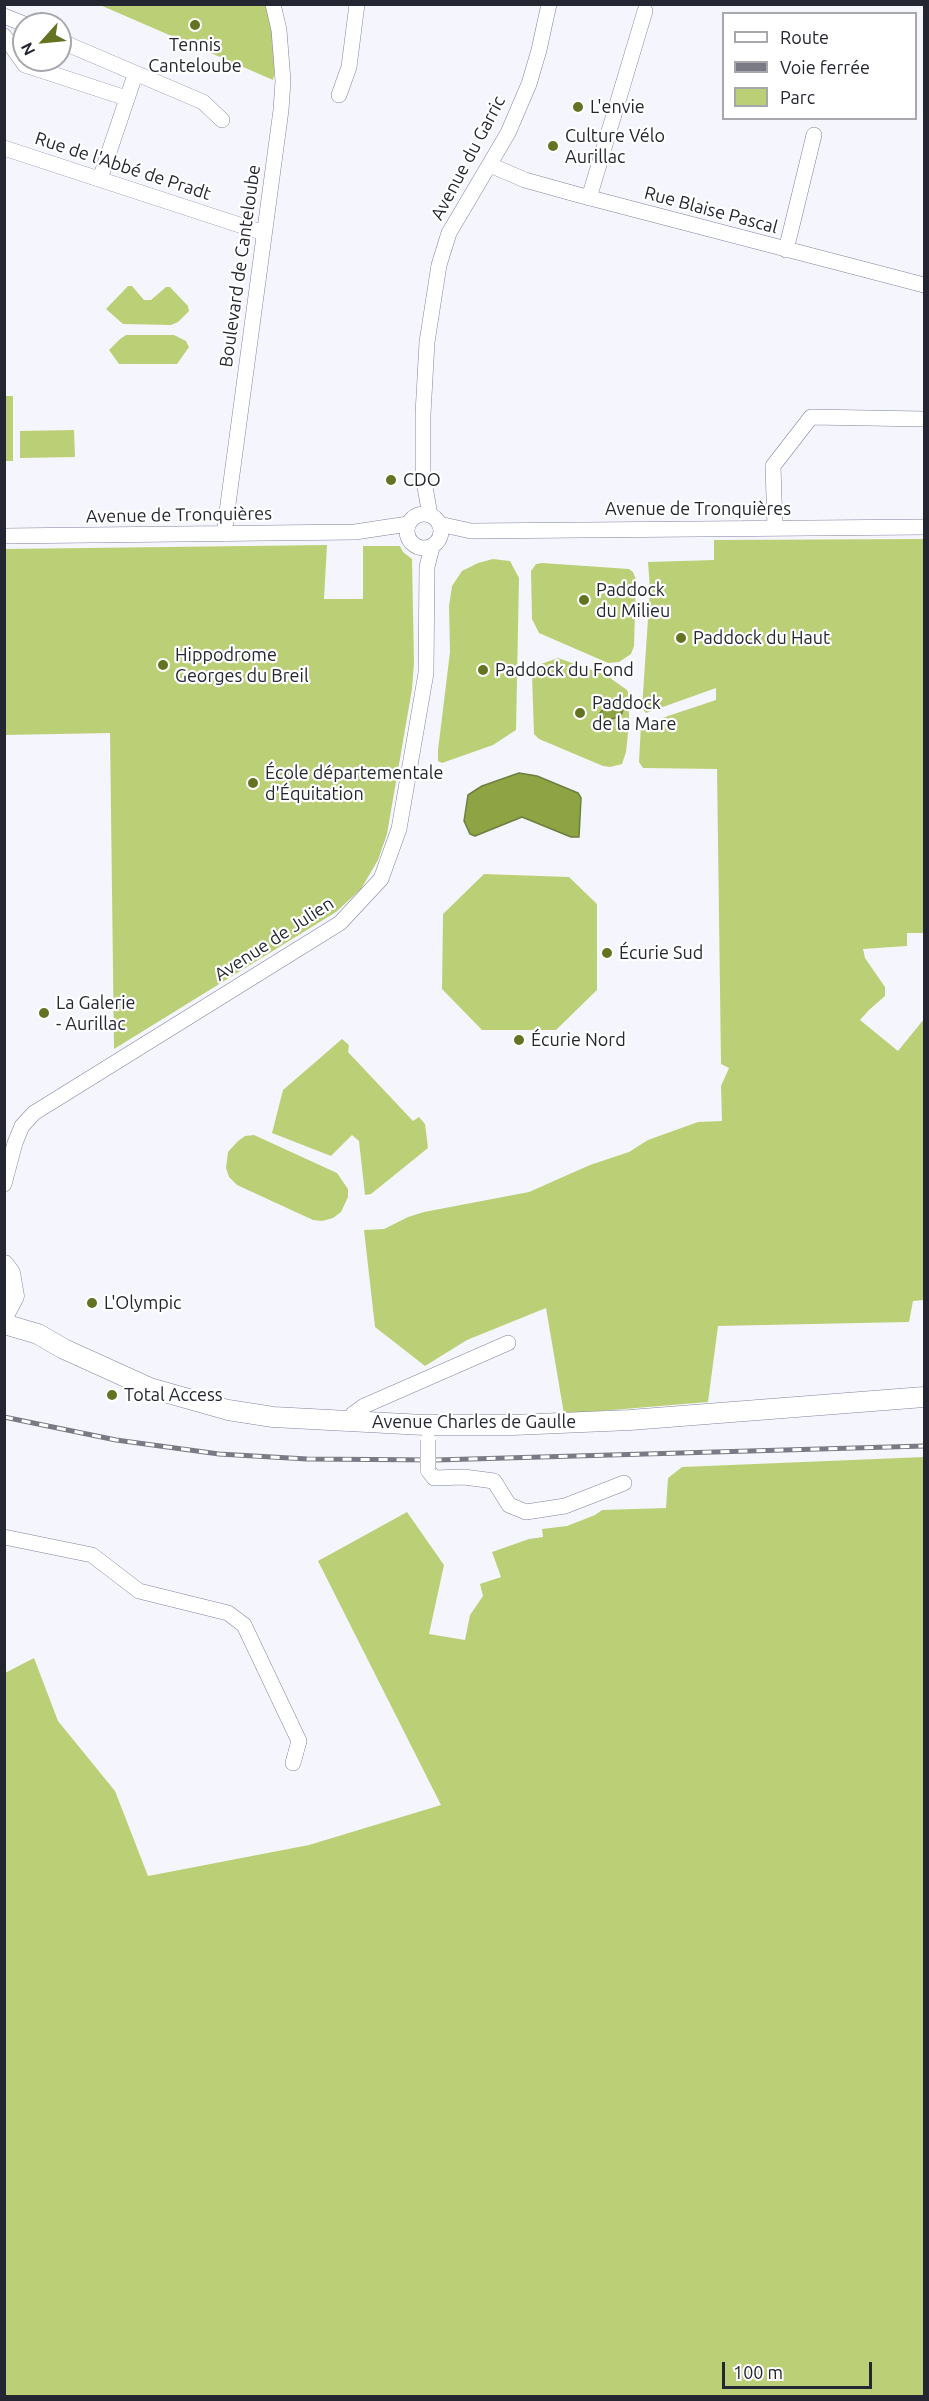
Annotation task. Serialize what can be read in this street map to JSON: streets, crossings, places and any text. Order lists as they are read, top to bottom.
{
  "streets": {
    "main road": ["Avenue Charles de Gaulle"],
    "street": [
      "Avenue du Garric",
      "Rue de l'Abbé de Pradt",
      "Rue Blaise Pascal",
      "Boulevard de Canteloube",
      "Avenue de Tronquières",
      "Avenue de Julien"
    ]
  },
  "crossings": [
    ["Avenue du Garric", "Rue Blaise Pascal"],
    ["Avenue du Garric", "Avenue de Tronquières"],
    ["Avenue du Garric", "Avenue de Julien"],
    ["Rue de l'Abbé de Pradt", "Boulevard de Canteloube"],
    ["Boulevard de Canteloube", "Avenue de Tronquières"],
    ["Avenue de Tronquières", "Avenue de Julien"]
  ],
  "places": [
    "Tennis Canteloube",
    "L'envie",
    "Culture Vélo Aurillac",
    "CDO",
    "Paddock du Milieu",
    "Paddock du Haut",
    "Hippodrome Georges du Breil",
    "Paddock du Fond",
    "Paddock de la Mare",
    "École départementale d'Équitation",
    "Écurie Sud",
    "La Galerie - Aurillac",
    "Écurie Nord",
    "L'Olympic",
    "Total Access"
  ],
  "legend": ["Route", "Voie ferrée", "Parc"],
  "scale_bar": "100 m",
  "north": "bottom left"
}
